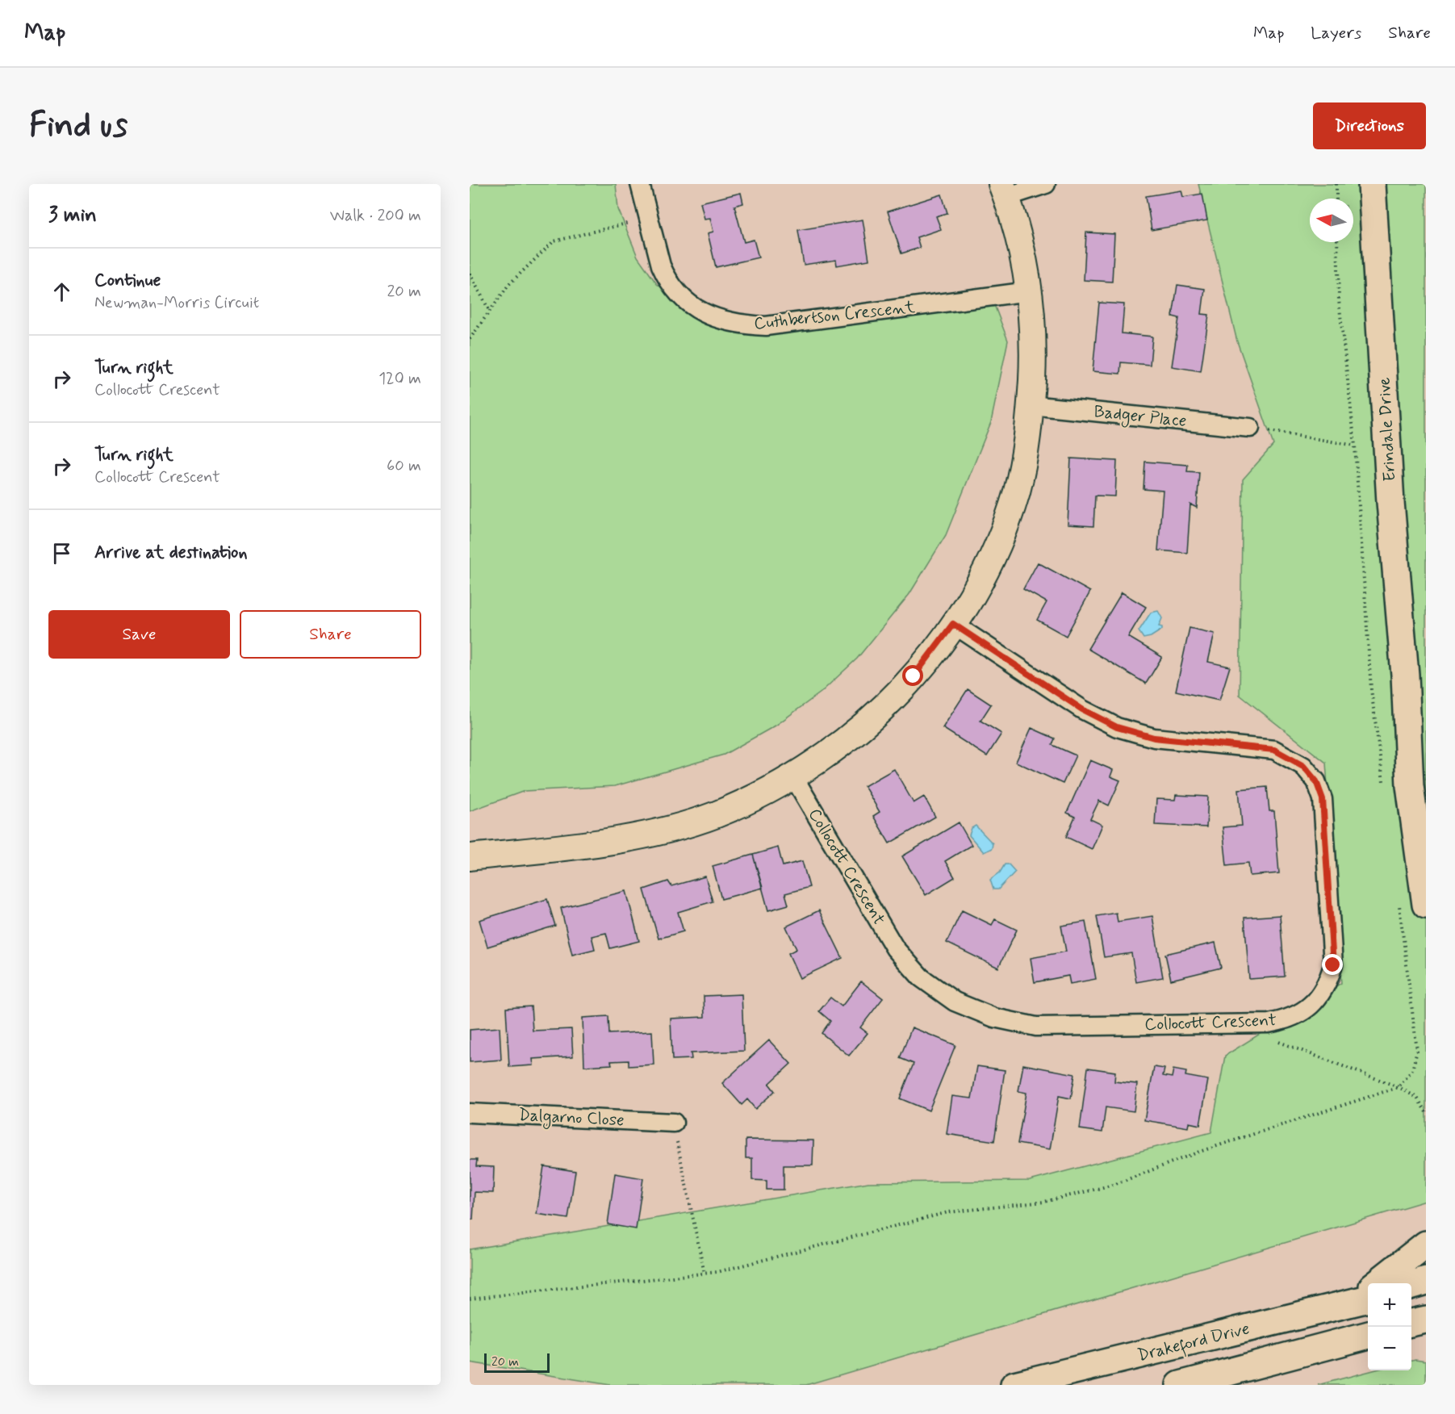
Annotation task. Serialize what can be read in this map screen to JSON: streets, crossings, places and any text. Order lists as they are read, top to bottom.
{
  "streets": {
    "main road": ["Erindale Drive", "Drakeford Drive"],
    "street": [
      "Cuthbertson Crescent",
      "Badger Place",
      "Collocott Crescent",
      "Dalgarno Close"
    ]
  },
  "scale_bar": "20 m",
  "north": "left",
  "page": {
    "header": "Map",
    "nav": ["Map", "Layers", "Share"],
    "buttons": [
      "Directions",
      ["Save", "Share"]
    ],
    "title": "Find us",
    "heading": ["3 min", "Walk · 200 m"],
    "list": [
      ["Continue", "Newman-Morris Circuit", "20 m"],
      ["Turn right", "Collocott Crescent", "120 m"],
      ["Turn right", "Collocott Crescent", "60 m"],
      "Arrive at destination"
    ],
    "map_buttons": ["+", "−"],
    "scale": "20 m"
  }
}
